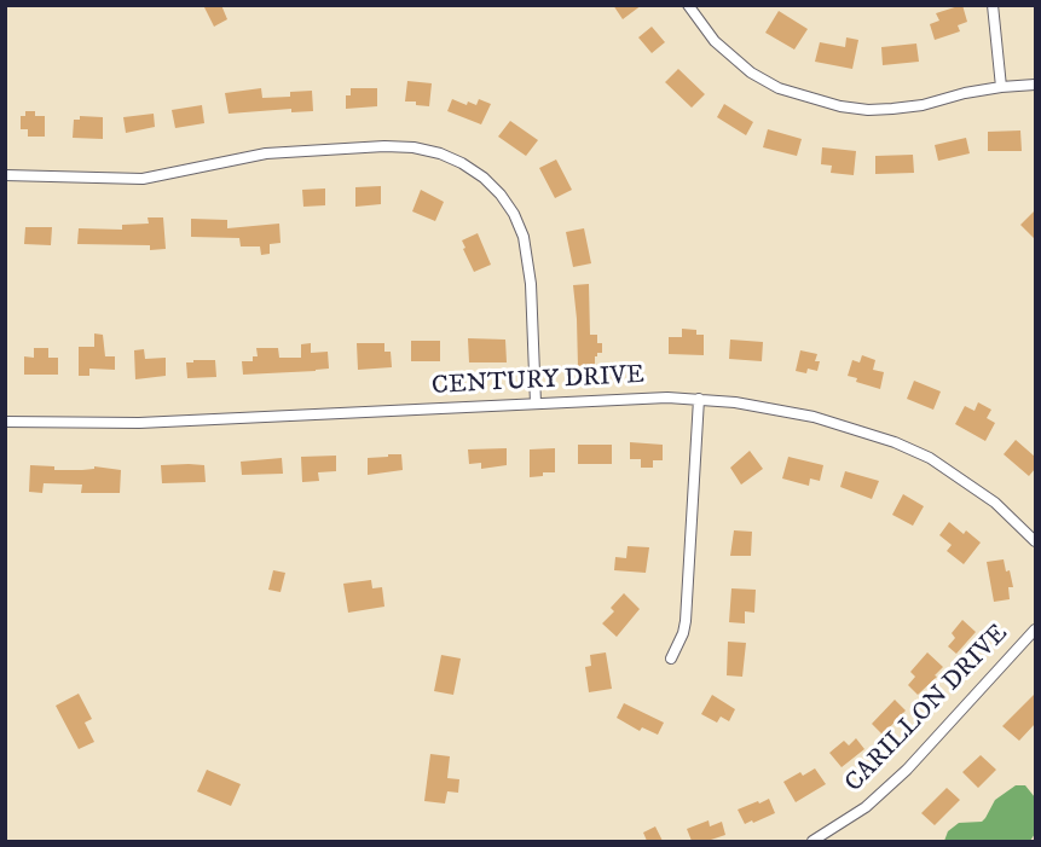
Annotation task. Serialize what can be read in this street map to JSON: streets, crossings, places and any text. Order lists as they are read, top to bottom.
{
  "streets": {
    "street": ["CENTURY DRIVE", "CARILLON DRIVE"]
  }
}
